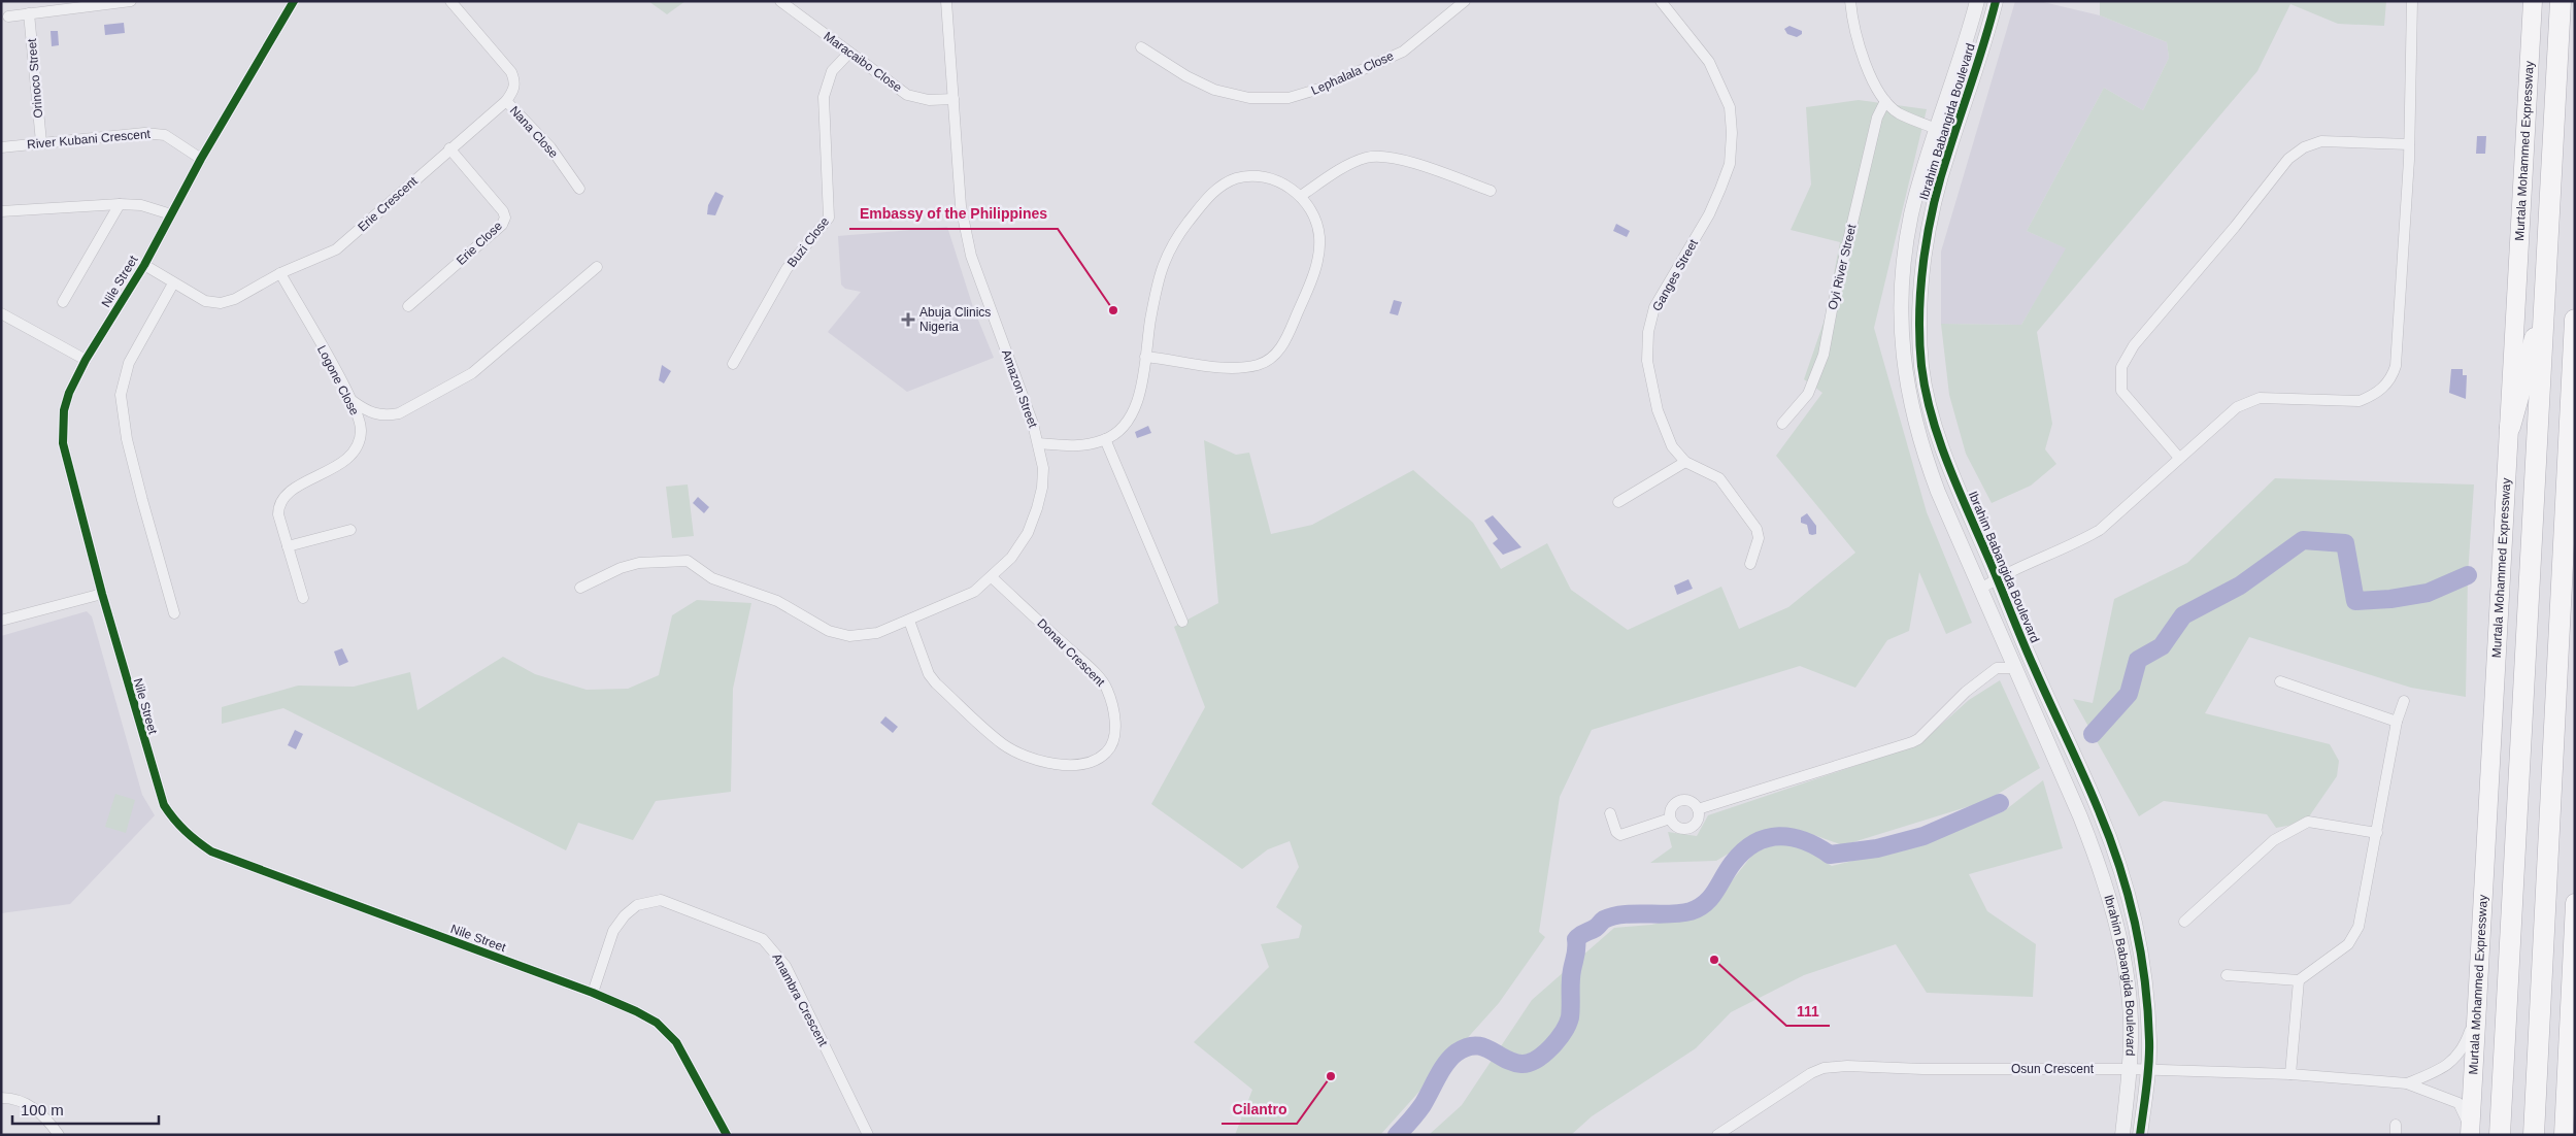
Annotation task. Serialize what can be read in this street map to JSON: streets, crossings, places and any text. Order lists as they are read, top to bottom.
{
  "streets": {
    "highway": ["Murtala Mohammed Expressway"],
    "street": [
      "Maracaibo Close",
      "Lephalala Close",
      "Orinoco Street",
      "Ibrahim Babangida Boulevard",
      "Nana Close",
      "River Kubani Crescent",
      "Erie Crescent",
      "Buzi Close",
      "Erie Close",
      "Oyi River Street",
      "Ganges Street",
      "Nile Street",
      "Logone Close",
      "Amazon Street",
      "Donau Crescent",
      "Anambra Crescent",
      "Osun Crescent"
    ]
  },
  "crossings": [
    ["Maracaibo Close", "Buzi Close"],
    ["Maracaibo Close", "Amazon Street"],
    ["Orinoco Street", "River Kubani Crescent"],
    ["Ibrahim Babangida Boulevard", "Osun Crescent"],
    ["Nana Close", "Erie Crescent"],
    ["River Kubani Crescent", "Nile Street"],
    ["Erie Crescent", "Erie Close"],
    ["Erie Crescent", "Nile Street"],
    ["Erie Crescent", "Logone Close"],
    ["Nile Street", "Anambra Crescent"],
    ["Amazon Street", "Donau Crescent"]
  ],
  "places": {
    "other": ["Embassy of the Philippines", "111", "Cilantro"],
    "health": ["Abuja Clinics Nigeria"]
  },
  "scale_bar": "100 m"
}
